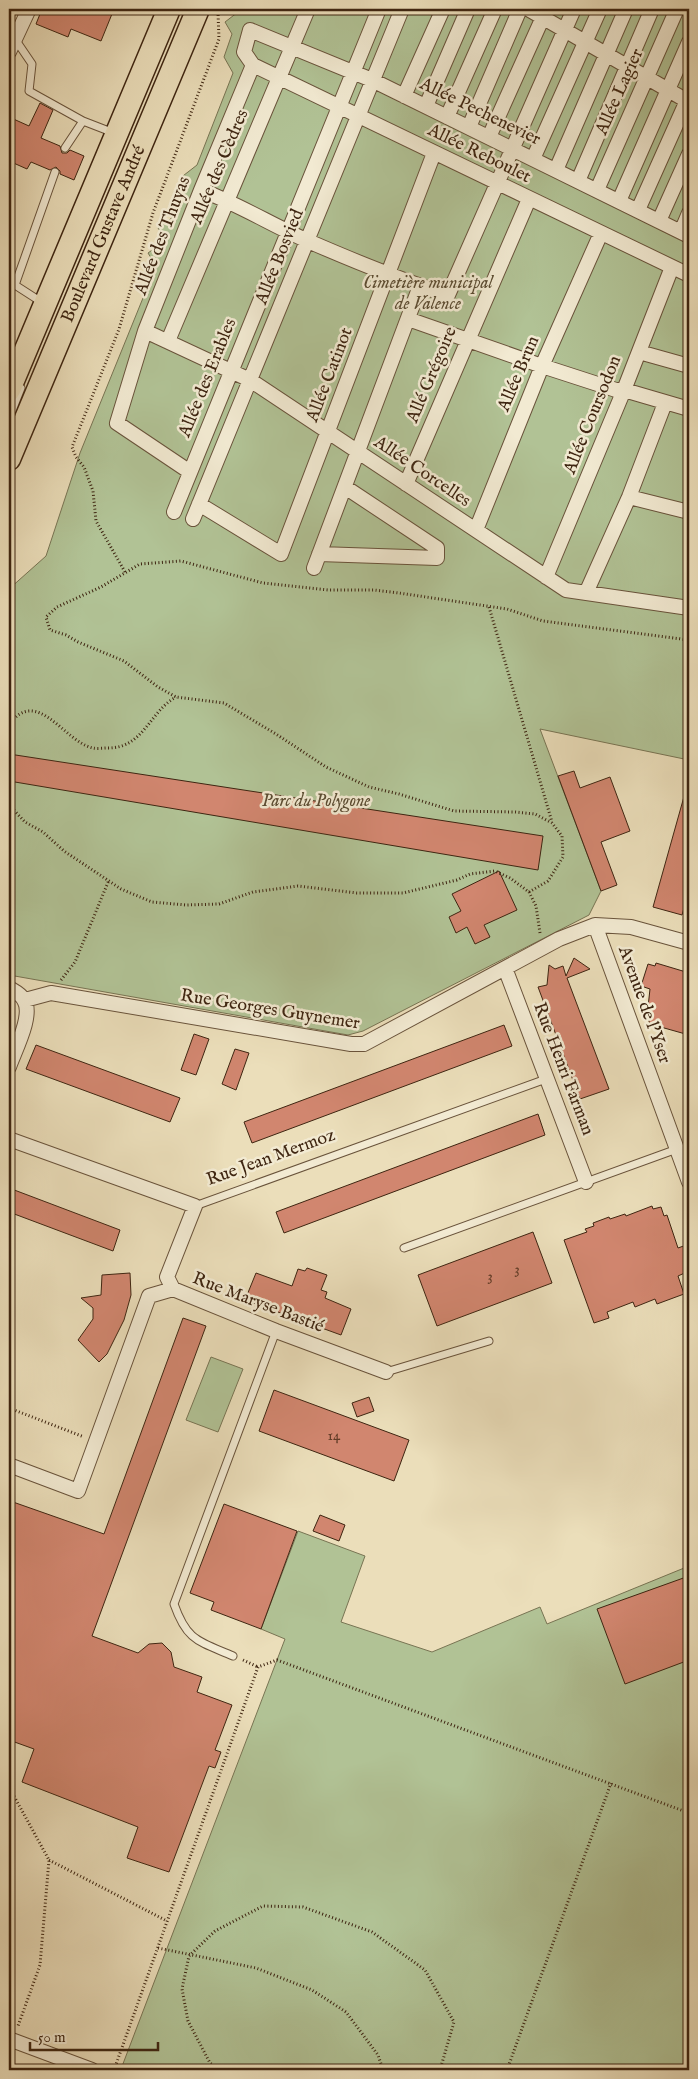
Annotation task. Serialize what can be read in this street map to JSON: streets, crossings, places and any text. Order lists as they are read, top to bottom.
{
  "streets": {
    "main road": ["Boulevard Gustave André"],
    "street": [
      "Allée Lagier",
      "Allée Pechenevier",
      "Allée Reboulet",
      "Allée des Cèdres",
      "Allée des Thuyas",
      "Allée Bosvied",
      "Allée Brun",
      "Allée Catinot",
      "Allé Grégoire",
      "Allée des Erables",
      "Allée Coursodon",
      "Allée Corcelles",
      "Avenue de l'Yser",
      "Rue Georges Guynemer",
      "Rue Henri Farman",
      "Rue Jean Mermoz",
      "Rue Maryse Bastié"
    ]
  },
  "crossings": [
    ["Allée Lagier", "Allée Pechenevier"],
    ["Allée Pechenevier", "Allée Reboulet"],
    ["Allée Pechenevier", "Allée des Cèdres"],
    ["Allée Pechenevier", "Allée des Thuyas"],
    ["Allée Pechenevier", "Allée Bosvied"],
    ["Allée Pechenevier", "Allée des Erables"],
    ["Allée Reboulet", "Allée des Cèdres"],
    ["Allée Reboulet", "Allée des Thuyas"],
    ["Allée Reboulet", "Allée Bosvied"],
    ["Allée Reboulet", "Allée Brun"],
    ["Allée Reboulet", "Allée Catinot"],
    ["Allée Reboulet", "Allé Grégoire"],
    ["Allée Reboulet", "Allée des Erables"],
    ["Allée Reboulet", "Allée Coursodon"],
    ["Allée des Cèdres", "Allée Corcelles"],
    ["Allée des Thuyas", "Allée des Erables"],
    ["Allée des Thuyas", "Allée Corcelles"],
    ["Allée Bosvied", "Allée Catinot"],
    ["Allée Bosvied", "Allée Corcelles"],
    ["Allée Brun", "Allée Corcelles"],
    ["Allée Catinot", "Allée Corcelles"],
    ["Allé Grégoire", "Allée Corcelles"],
    ["Allée des Erables", "Allée Corcelles"],
    ["Allée Coursodon", "Allée Corcelles"],
    ["Avenue de l'Yser", "Rue Georges Guynemer"],
    ["Rue Georges Guynemer", "Rue Henri Farman"],
    ["Rue Henri Farman", "Rue Jean Mermoz"],
    ["Rue Jean Mermoz", "Rue Maryse Bastié"]
  ],
  "parks": ["Cimetière municipal de Valence", "Parc du Polygone"],
  "house_numbers": ["3", "3", "14"],
  "scale_bar": "50 m"
}
